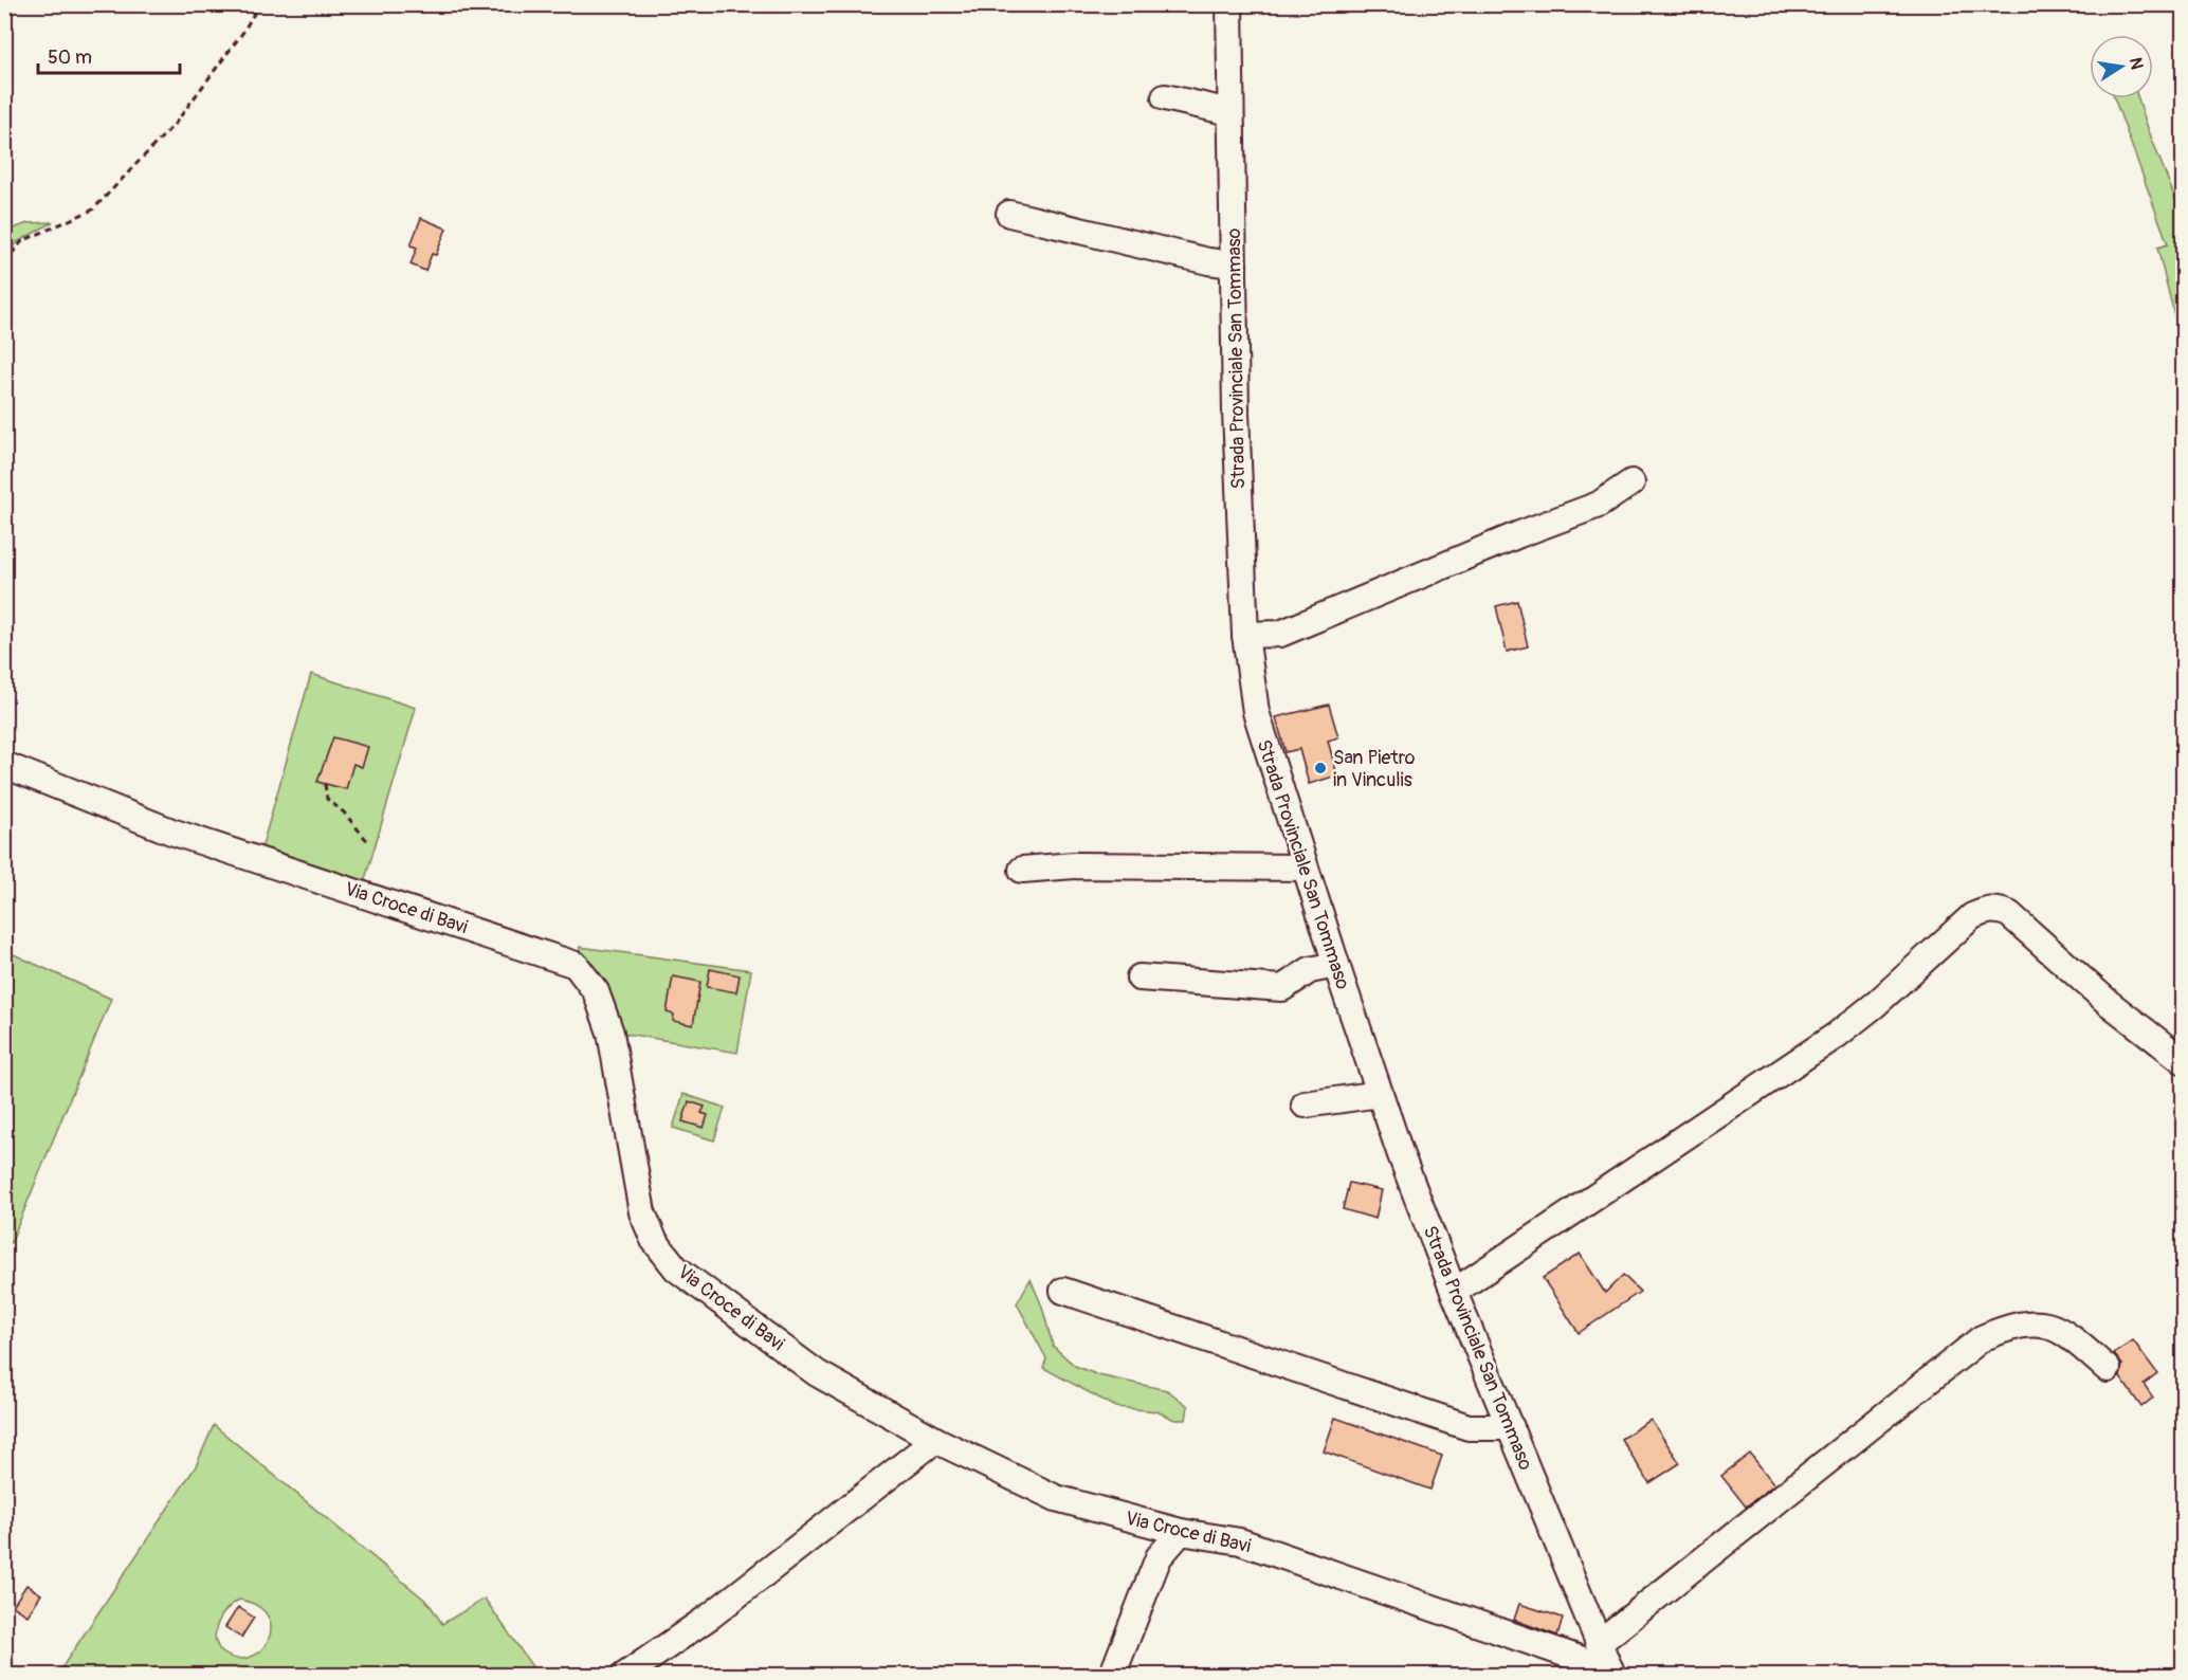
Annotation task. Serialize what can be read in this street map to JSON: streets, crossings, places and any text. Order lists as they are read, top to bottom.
{
  "streets": {
    "street": ["Strada Provinciale San Tommaso", "Via Croce di Bavi"]
  },
  "crossings": [
    ["Strada Provinciale San Tommaso", "Via Croce di Bavi"]
  ],
  "places": ["San Pietro in Vinculis"],
  "scale_bar": "50 m",
  "north": "right"
}
